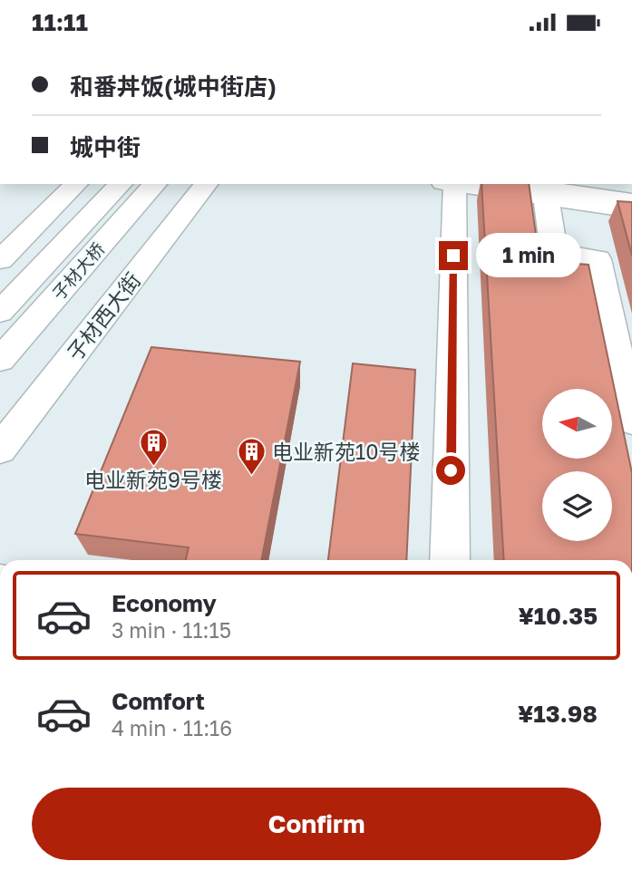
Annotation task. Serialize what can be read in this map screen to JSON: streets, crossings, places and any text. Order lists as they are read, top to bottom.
{
  "streets": {
    "main road": ["子材大桥", "子材西大街"]
  },
  "places": {
    "building": ["电业新苑9号楼", "电业新苑10号楼"]
  },
  "north": "left",
  "page": {
    "status": "11:11",
    "banner": ["和番丼饭(城中街店)", "城中街"],
    "bubble": "1 min",
    "list": [
      {
        "name": "Economy",
        "note": "3 min · 11:15",
        "value": "¥10.35"
      },
      {
        "name": "Comfort",
        "note": "4 min · 11:16",
        "value": "¥13.98"
      }
    ],
    "buttons": "Confirm"
  }
}
